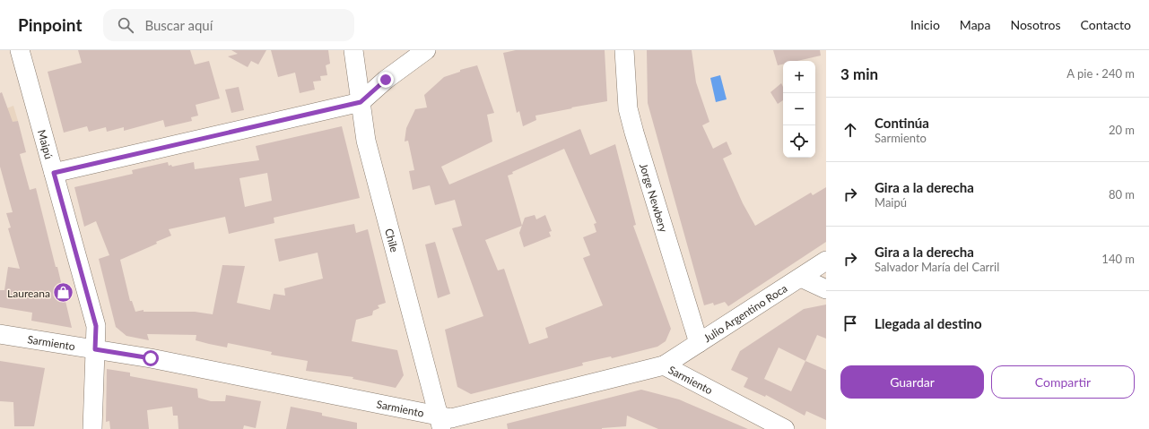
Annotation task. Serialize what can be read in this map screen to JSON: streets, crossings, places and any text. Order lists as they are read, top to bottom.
{
  "streets": {
    "street": [
      "Maipú",
      "Jorge Newbery",
      "Chile",
      "Julio Argentino Roca",
      "Sarmiento"
    ]
  },
  "crossings": [
    ["Maipú", "Sarmiento"],
    ["Jorge Newbery", "Julio Argentino Roca"],
    ["Chile", "Sarmiento"],
    ["Julio Argentino Roca", "Sarmiento"]
  ],
  "places": {
    "shop": ["Laureana"]
  },
  "page": {
    "header": "Pinpoint",
    "search": "Buscar aquí",
    "nav": [
      "Inicio",
      "Mapa",
      "Nosotros",
      "Contacto"
    ],
    "heading": ["3 min", "A pie · 240 m"],
    "map_buttons": ["+", "−"],
    "list": [
      ["Continúa", "Sarmiento", "20 m"],
      ["Gira a la derecha", "Maipú", "80 m"],
      ["Gira a la derecha", "Salvador María del Carril", "140 m"],
      "Llegada al destino"
    ],
    "buttons": ["Guardar", "Compartir"]
  }
}
